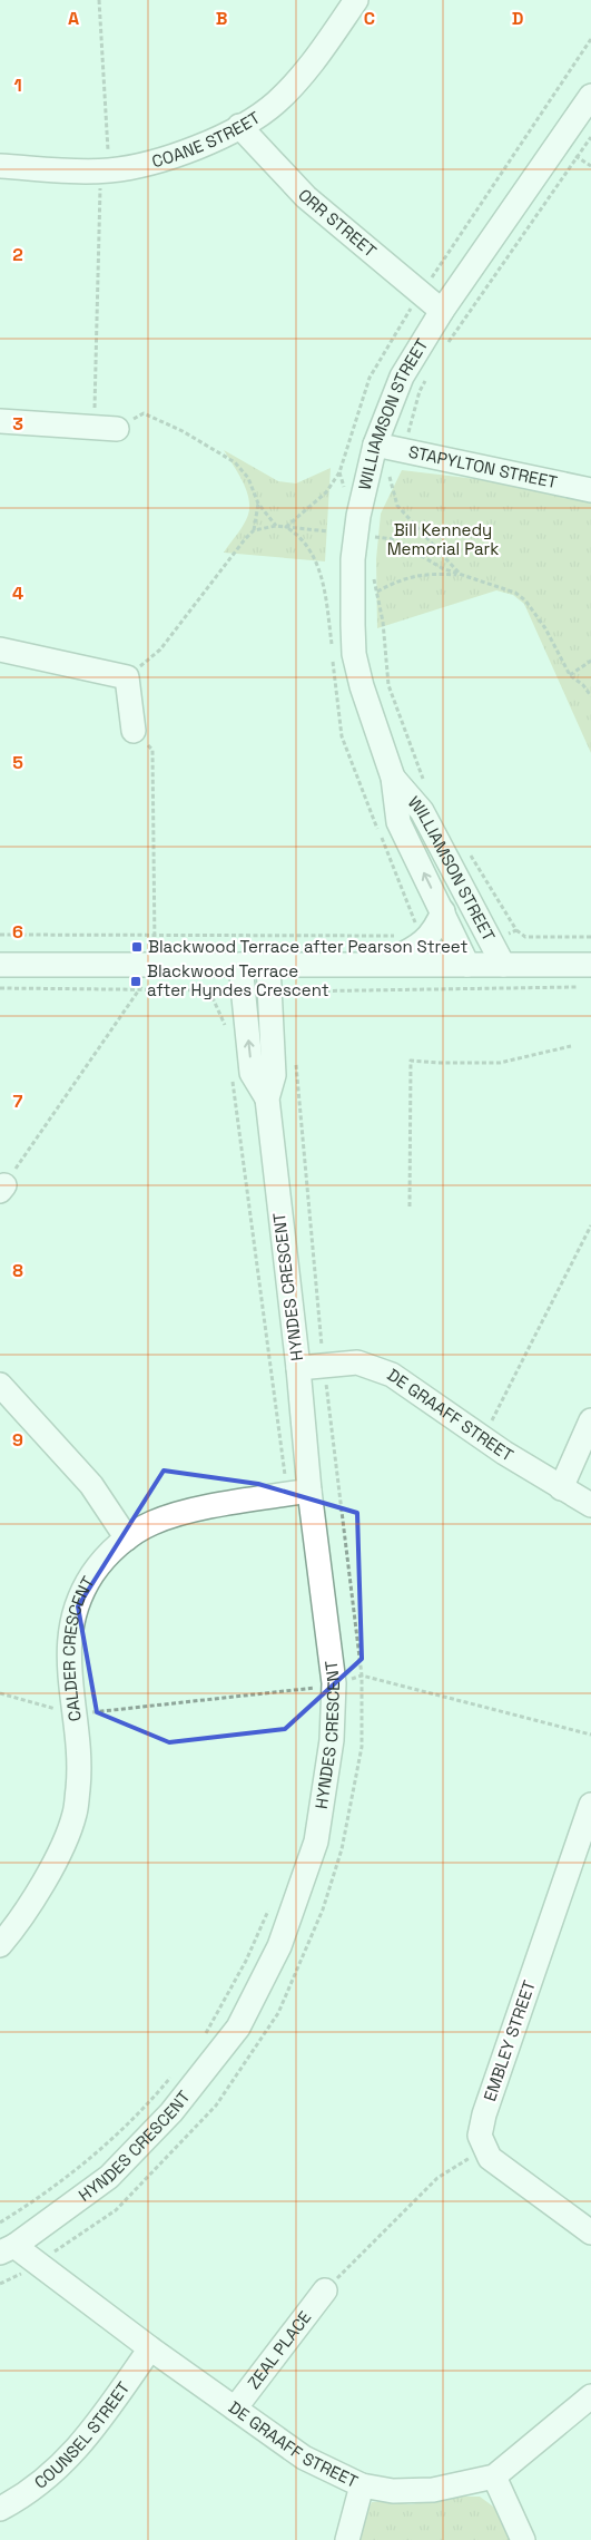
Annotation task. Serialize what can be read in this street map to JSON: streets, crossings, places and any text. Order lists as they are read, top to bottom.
{
  "streets": {
    "street": [
      "COANE STREET",
      "ORR STREET",
      "WILLIAMSON STREET",
      "STAPYLTON STREET",
      "HYNDES CRESCENT",
      "DE GRAAFF STREET",
      "CALDER CRESCENT",
      "EMBLEY STREET",
      "ZEAL PLACE",
      "COUNSEL STREET"
    ]
  },
  "crossings": [
    ["COANE STREET", "ORR STREET"],
    ["ORR STREET", "WILLIAMSON STREET"],
    ["WILLIAMSON STREET", "STAPYLTON STREET"],
    ["HYNDES CRESCENT", "DE GRAAFF STREET"],
    ["HYNDES CRESCENT", "CALDER CRESCENT"],
    ["DE GRAAFF STREET", "ZEAL PLACE"],
    ["DE GRAAFF STREET", "COUNSEL STREET"]
  ],
  "parks": ["Bill Kennedy Memorial Park"],
  "places": {
    "transit": ["Blackwood Terrace after Pearson Street", "Blackwood Terrace after Hyndes Crescent"]
  },
  "grid": {
    "columns": [
      "A",
      "B",
      "C",
      "D"
    ],
    "rows": [
      "1",
      "2",
      "3",
      "4",
      "5",
      "6",
      "7",
      "8",
      "9"
    ]
  }
}
